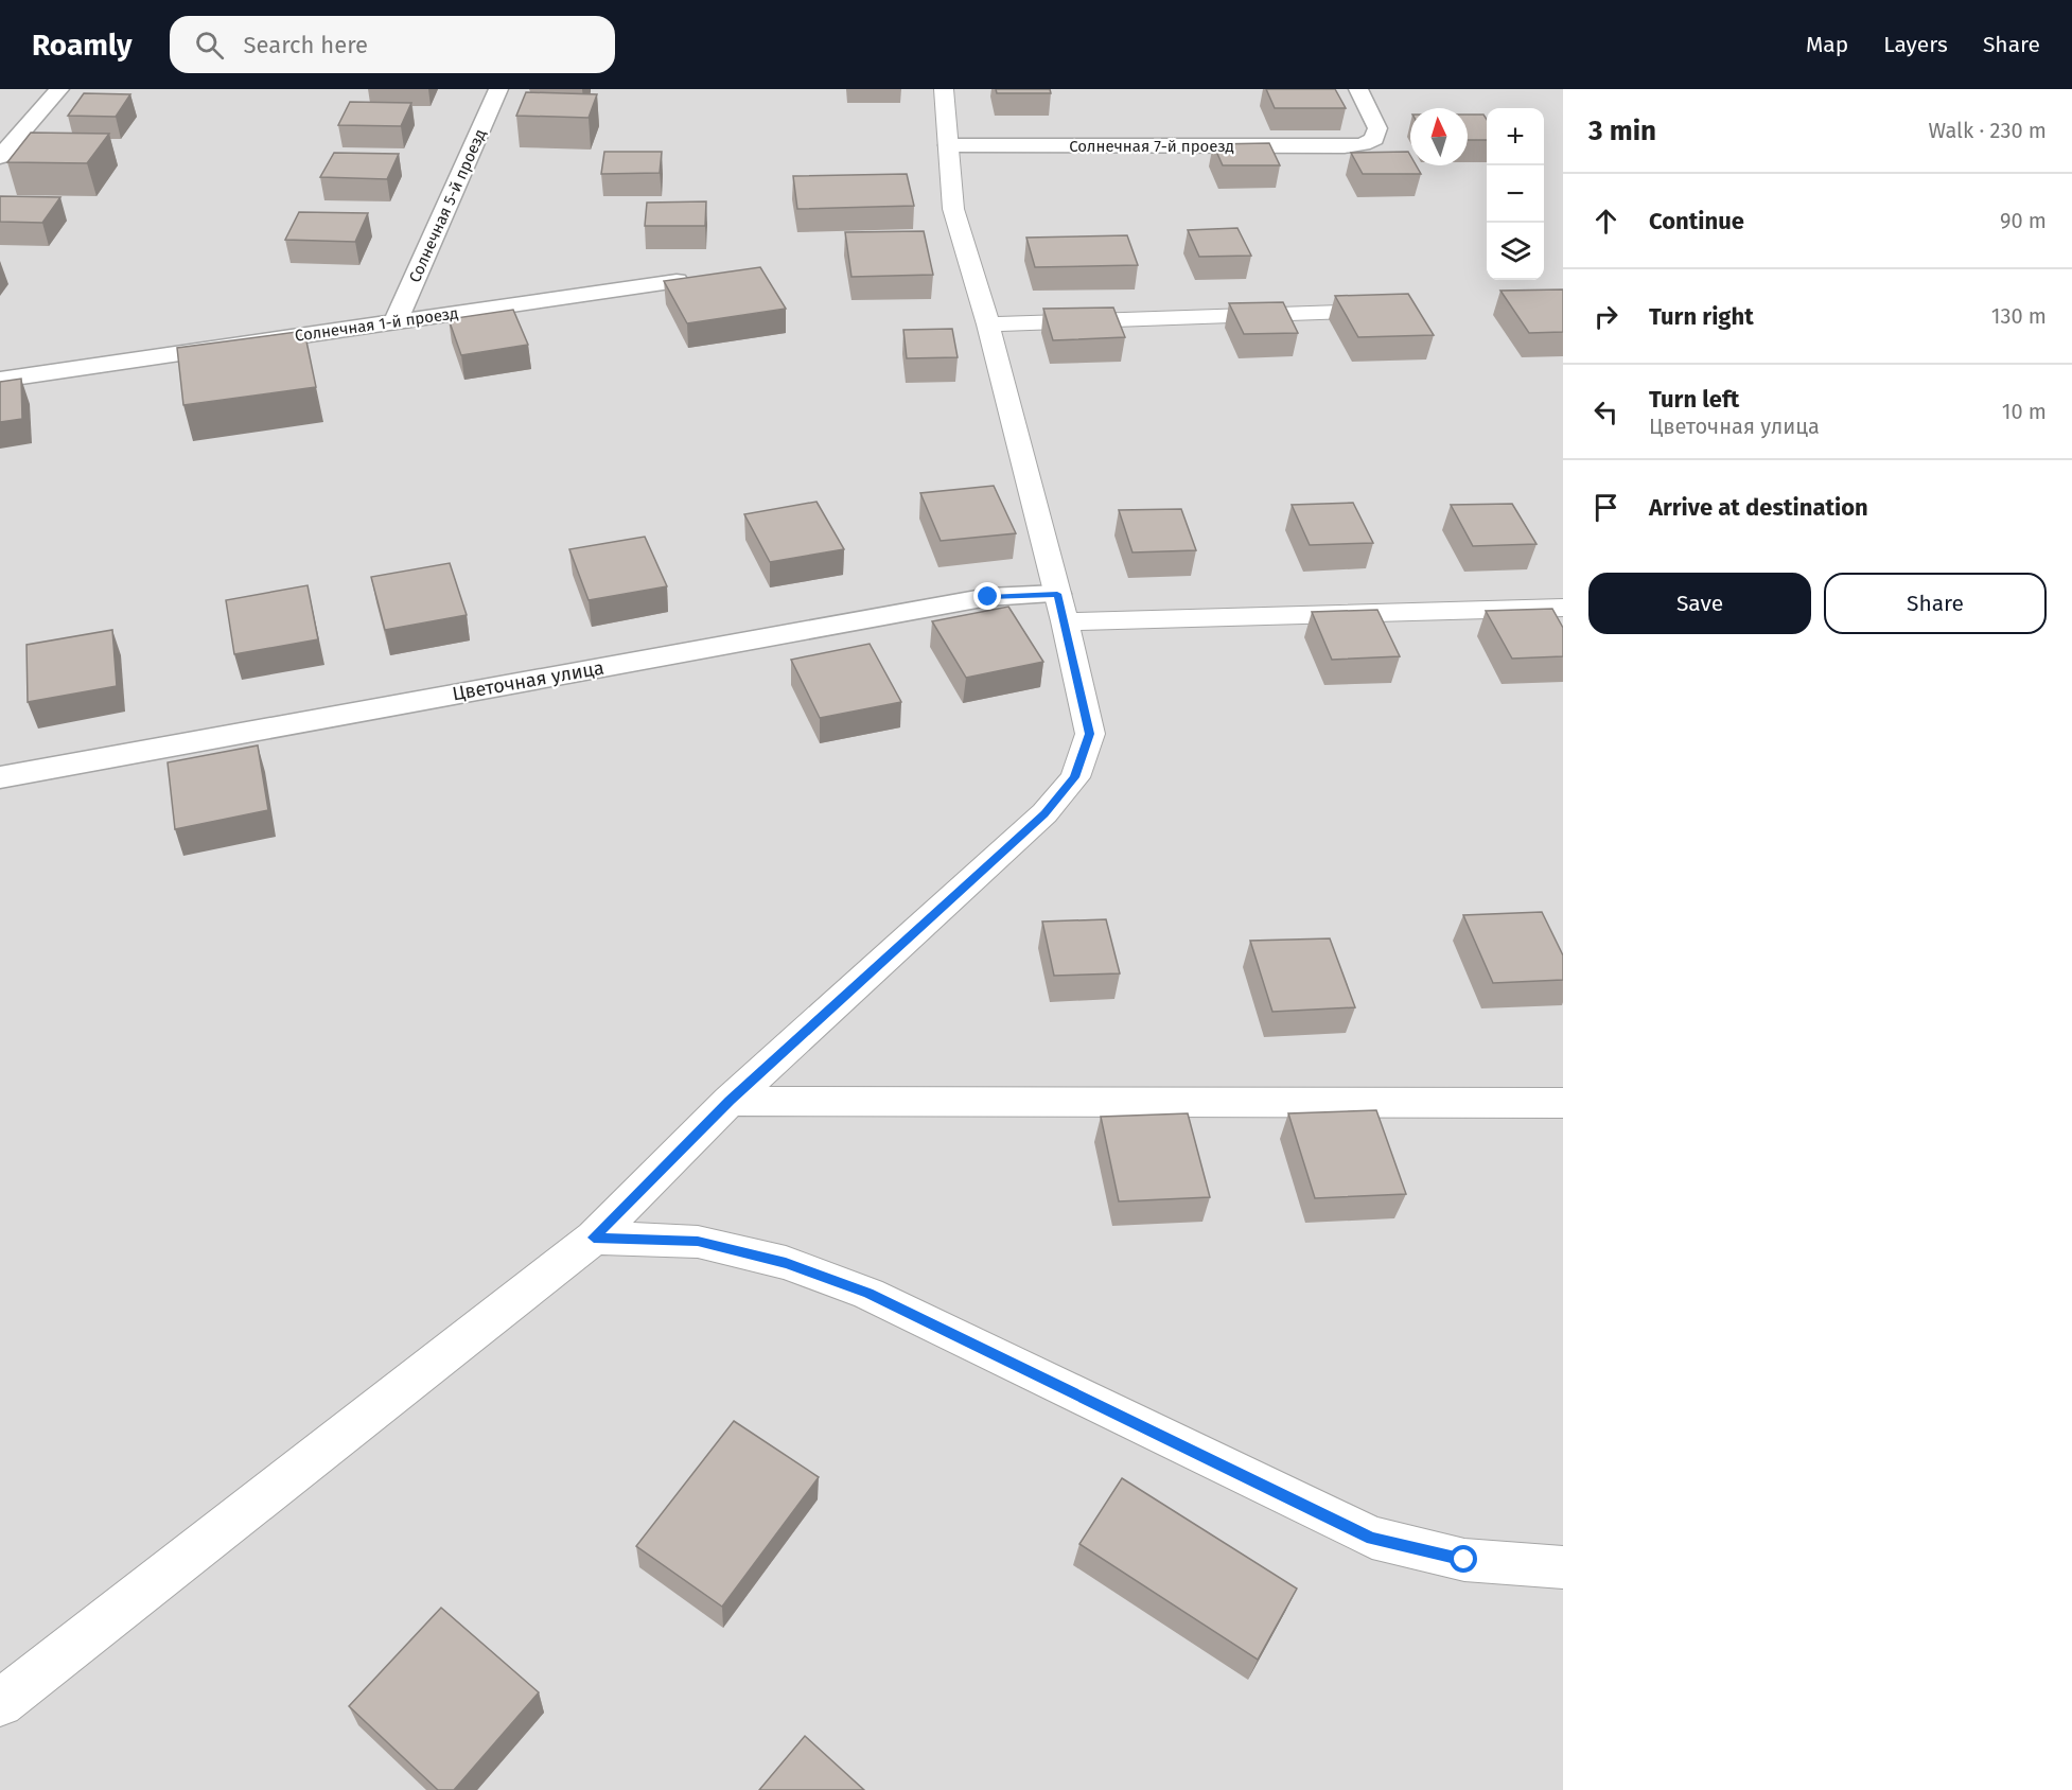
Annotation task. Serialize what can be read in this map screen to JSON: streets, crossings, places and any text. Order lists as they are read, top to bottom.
{
  "streets": {
    "street": [
      "Солнечная 7-й проезд",
      "Солнечная 5-й проезд",
      "Солнечная 1-й проезд",
      "Цветочная улица"
    ]
  },
  "crossings": [
    ["Солнечная 5-й проезд", "Солнечная 1-й проезд"]
  ],
  "north": "top",
  "page": {
    "header": "Roamly",
    "search": "Search here",
    "nav": ["Map", "Layers", "Share"],
    "heading": ["3 min", "Walk · 230 m"],
    "map_buttons": ["+", "−"],
    "list": [
      ["Continue", "90 m"],
      ["Turn right", "130 m"],
      ["Turn left", "Цветочная улица", "10 m"],
      "Arrive at destination"
    ],
    "buttons": ["Save", "Share"]
  }
}
